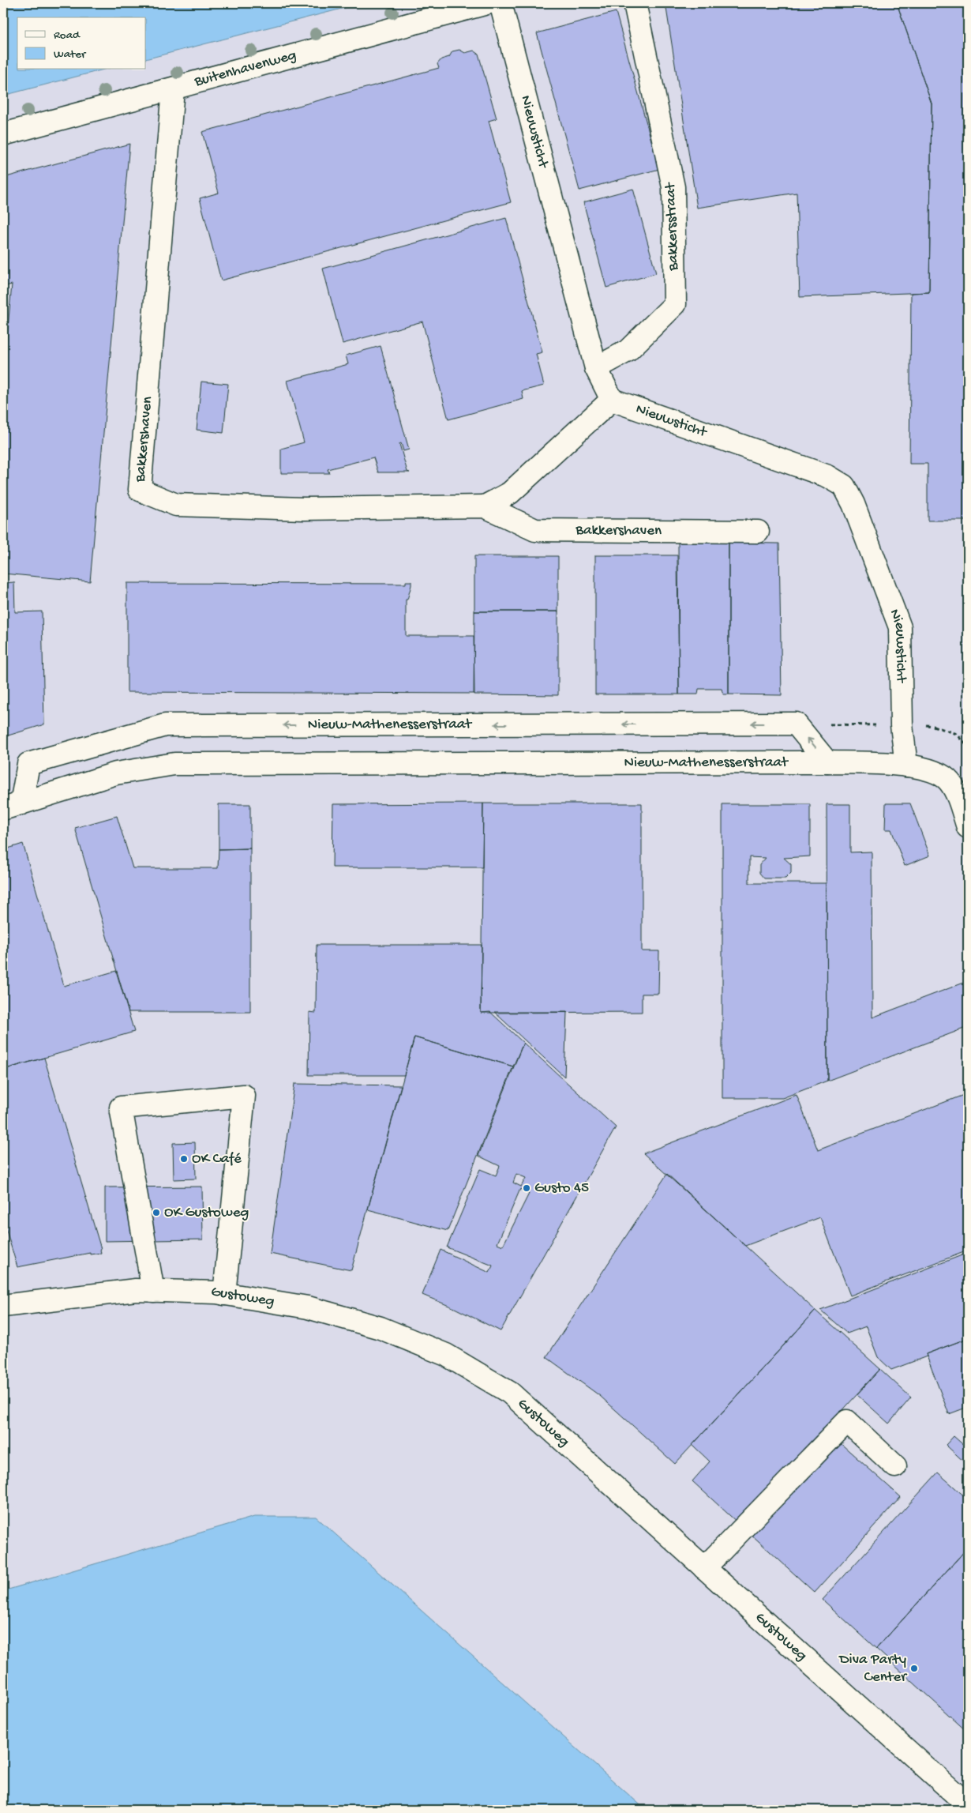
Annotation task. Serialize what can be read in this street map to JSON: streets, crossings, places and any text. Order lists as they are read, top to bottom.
{
  "streets": {
    "street": [
      "Buitenhavenweg",
      "Nieuwsticht",
      "Bakkersstraat",
      "Bakkershaven",
      "Nieuw-Mathenesserstraat",
      "Gustoweg"
    ]
  },
  "crossings": [
    ["Buitenhavenweg", "Bakkershaven"],
    ["Nieuwsticht", "Bakkersstraat"],
    ["Nieuwsticht", "Bakkershaven"],
    ["Nieuwsticht", "Nieuw-Mathenesserstraat"]
  ],
  "places": [
    "OK Café",
    "Gusto 45",
    "OK Gustoweg",
    "Diva Party Center"
  ],
  "legend": ["Road", "Water"]
}
